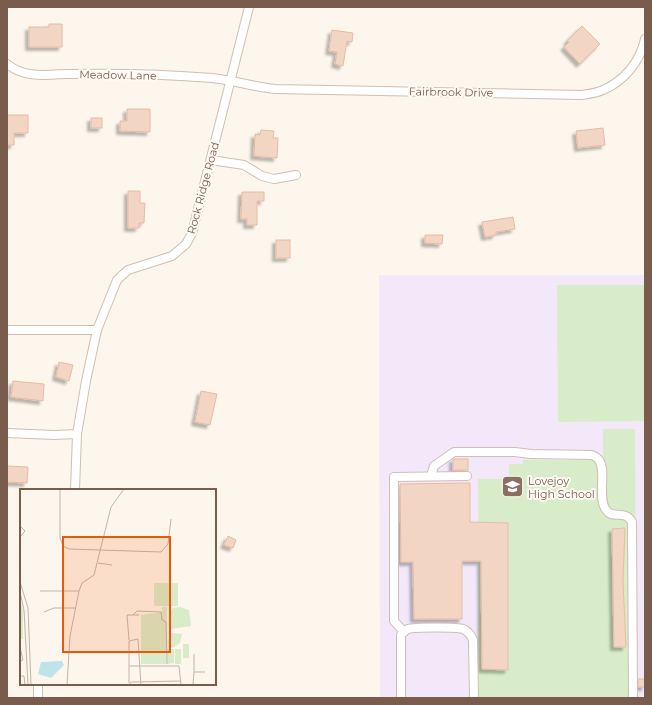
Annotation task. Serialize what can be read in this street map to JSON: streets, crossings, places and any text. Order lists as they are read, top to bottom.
{
  "streets": {
    "street": ["Meadow Lane", "Fairbrook Drive", "Rock Ridge Road"]
  },
  "crossings": [
    ["Meadow Lane", "Fairbrook Drive"],
    ["Meadow Lane", "Rock Ridge Road"],
    ["Fairbrook Drive", "Rock Ridge Road"]
  ],
  "places": {
    "school or university": ["Lovejoy High School"]
  }
}
